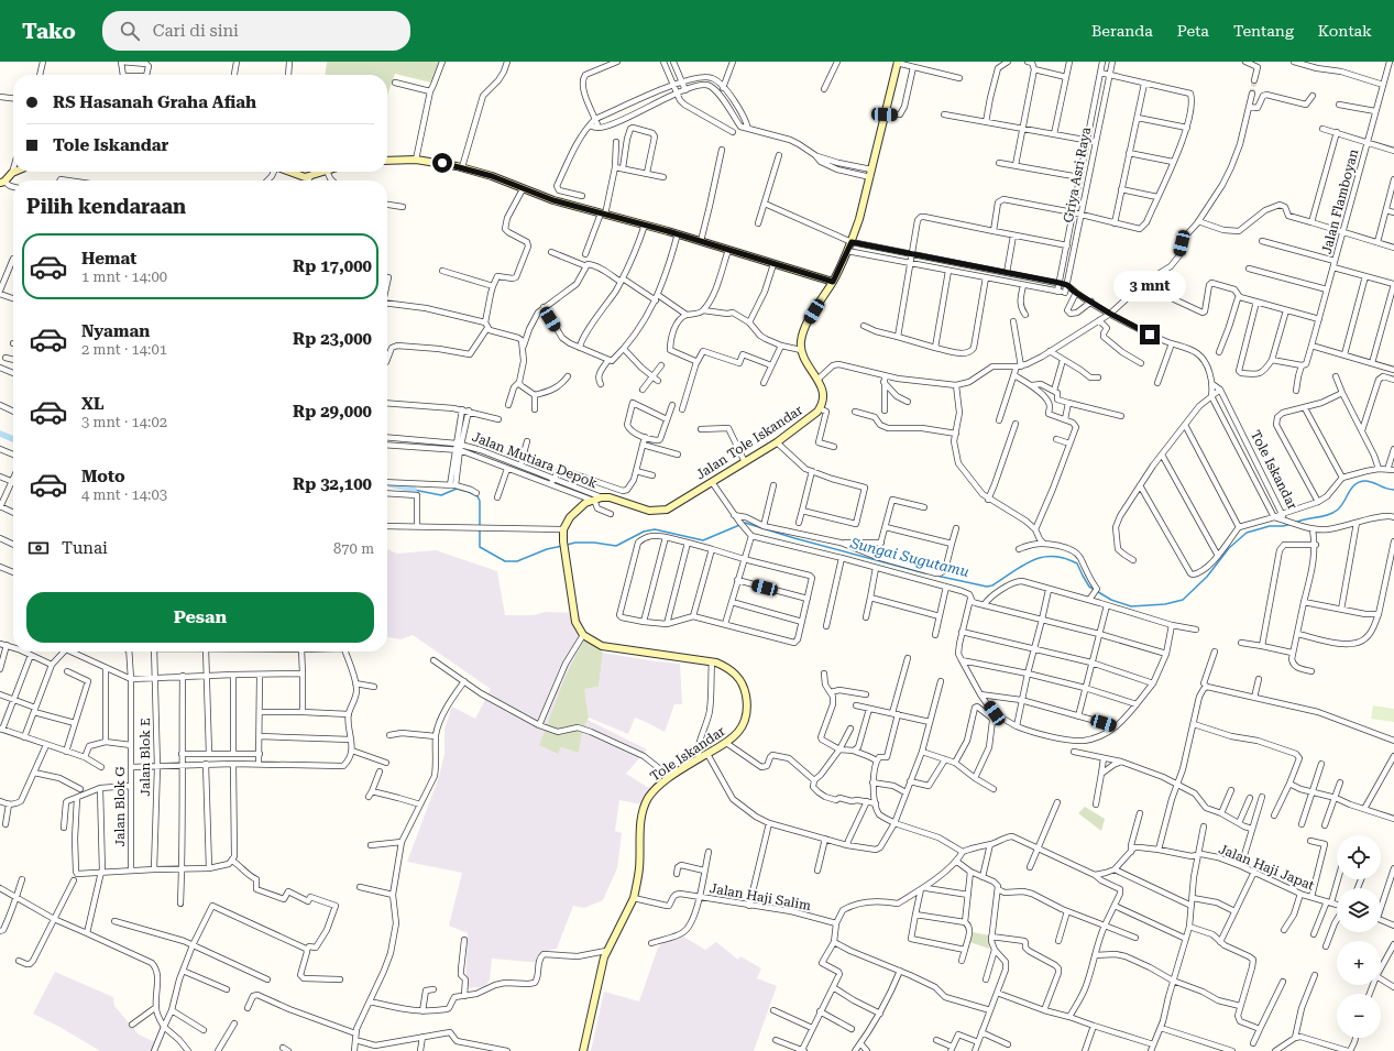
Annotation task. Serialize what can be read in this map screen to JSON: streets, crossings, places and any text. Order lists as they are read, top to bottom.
{
  "streets": {
    "main road": ["Jalan Tole Iskandar", "Tole Iskandar"],
    "street": [
      "Griya Asri Raya",
      "Jalan Flamboyan",
      "Jalan Mutiara Depok",
      "Jalan Blok E",
      "Jalan Blok G",
      "Jalan Haji Japat",
      "Jalan Haji Salim"
    ]
  },
  "crossings": [
    ["Jalan Tole Iskandar", "Jalan Mutiara Depok"],
    ["Tole Iskandar", "Jalan Haji Salim"]
  ],
  "water": ["Sungai Sugutamu"],
  "page": {
    "header": "Tako",
    "search": "Cari di sini",
    "nav": [
      "Beranda",
      "Peta",
      "Tentang",
      "Kontak"
    ],
    "banner": ["RS Hasanah Graha Afiah", "Tole Iskandar"],
    "heading": "Pilih kendaraan",
    "list": [
      {
        "name": "Hemat",
        "note": "1 mnt · 14:00",
        "value": "Rp 17,000"
      },
      {
        "name": "Nyaman",
        "note": "2 mnt · 14:01",
        "value": "Rp 23,000"
      },
      {
        "name": "XL",
        "note": "3 mnt · 14:02",
        "value": "Rp 29,000"
      },
      {
        "name": "Moto",
        "note": "4 mnt · 14:03",
        "value": "Rp 32,100"
      }
    ],
    "bubble": "3 mnt",
    "pay": ["Tunai", "870 m"],
    "buttons": "Pesan",
    "map_buttons": ["+", "−"]
  }
}
